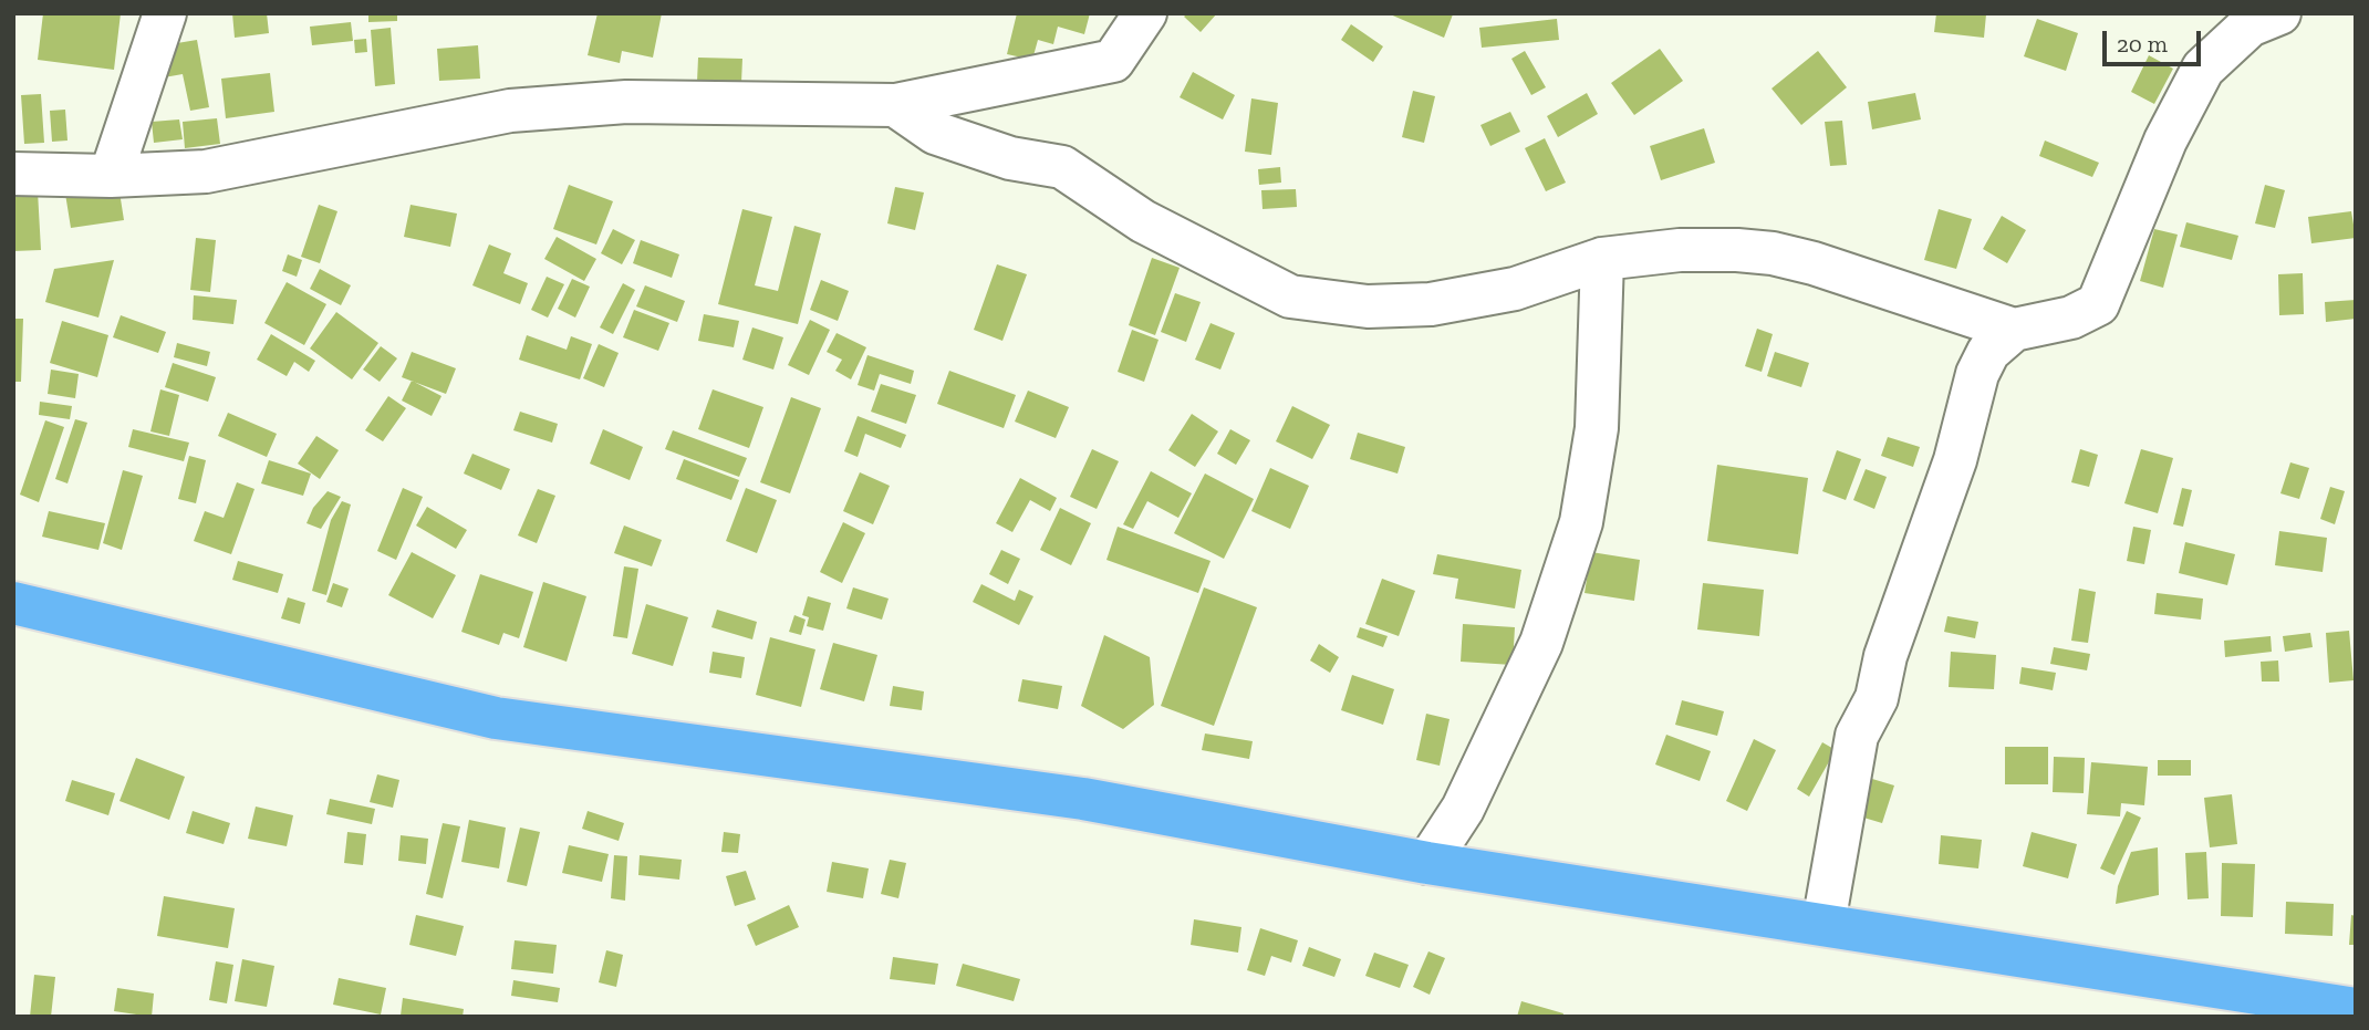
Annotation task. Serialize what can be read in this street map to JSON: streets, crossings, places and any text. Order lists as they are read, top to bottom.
{
  "scale_bar": "20 m"
}
